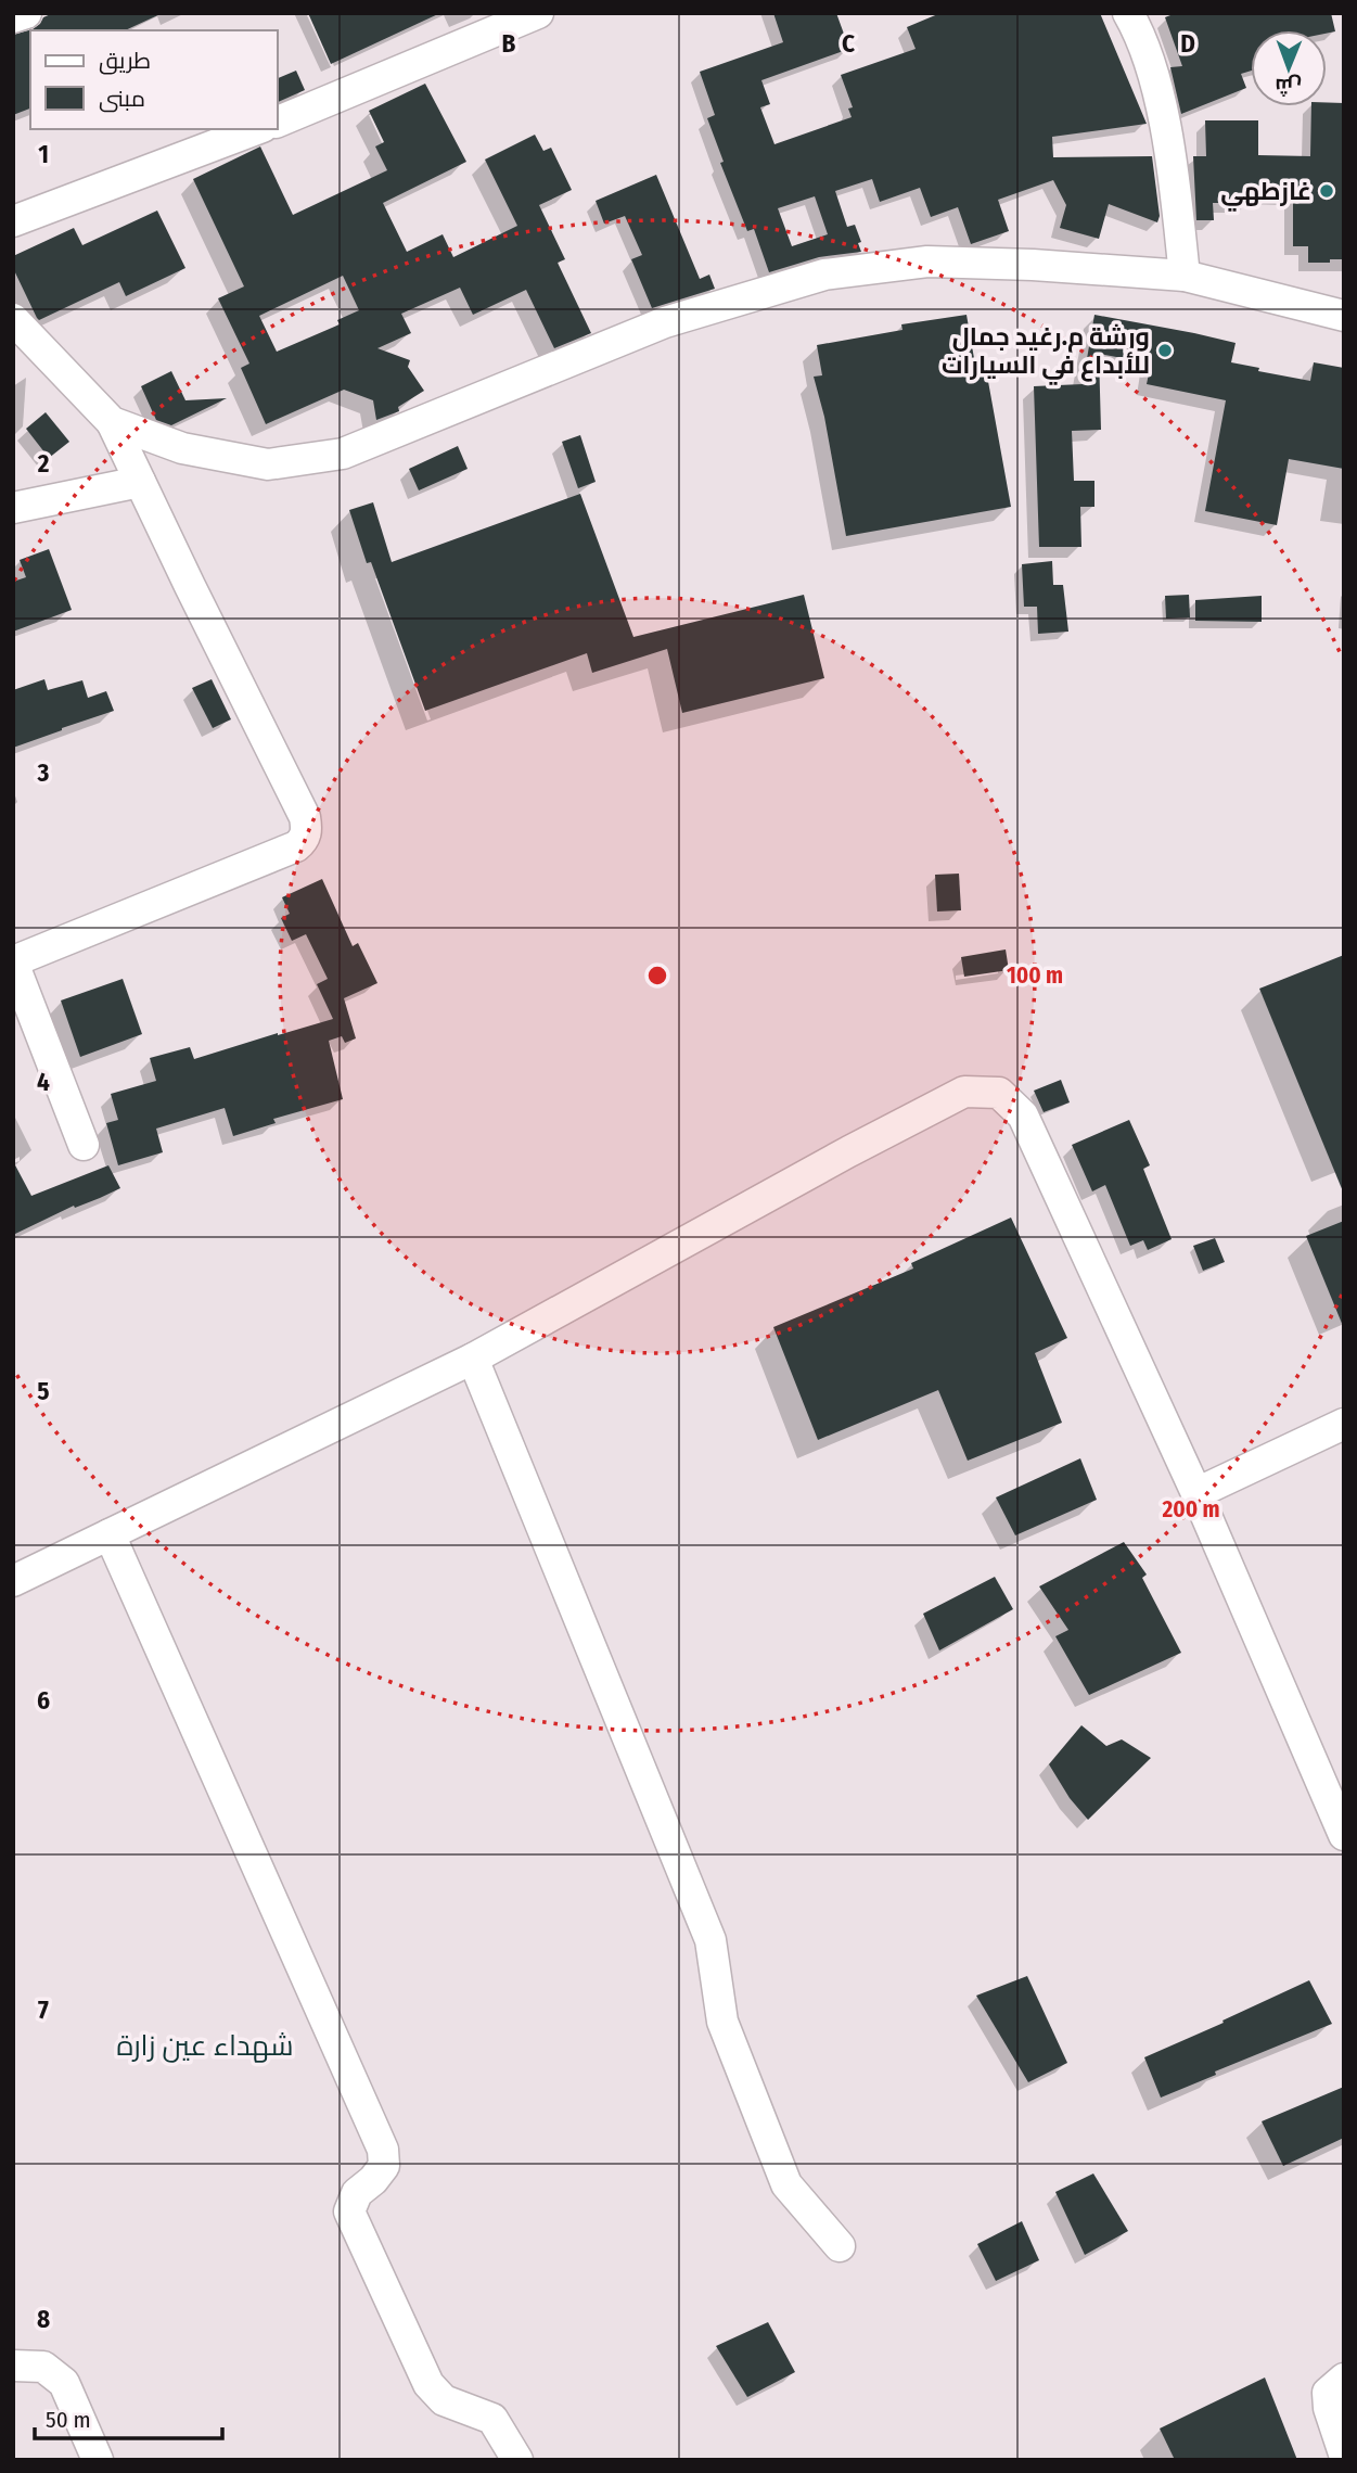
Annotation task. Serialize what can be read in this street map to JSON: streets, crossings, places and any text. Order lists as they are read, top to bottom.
{
  "districts": ["شهداء عين زارة"],
  "places": ["غازطهي", "ورشة م.رغيد جمال للأبداع في السيارات"],
  "legend": ["طريق", "مبنى"],
  "scale_bar": "50 m",
  "north": "bottom",
  "grid": {
    "columns": ["B", "C", "D"],
    "rows": [
      "1",
      "2",
      "3",
      "4",
      "5",
      "6",
      "7",
      "8"
    ]
  },
  "rings": ["100 m", "200 m"]
}
